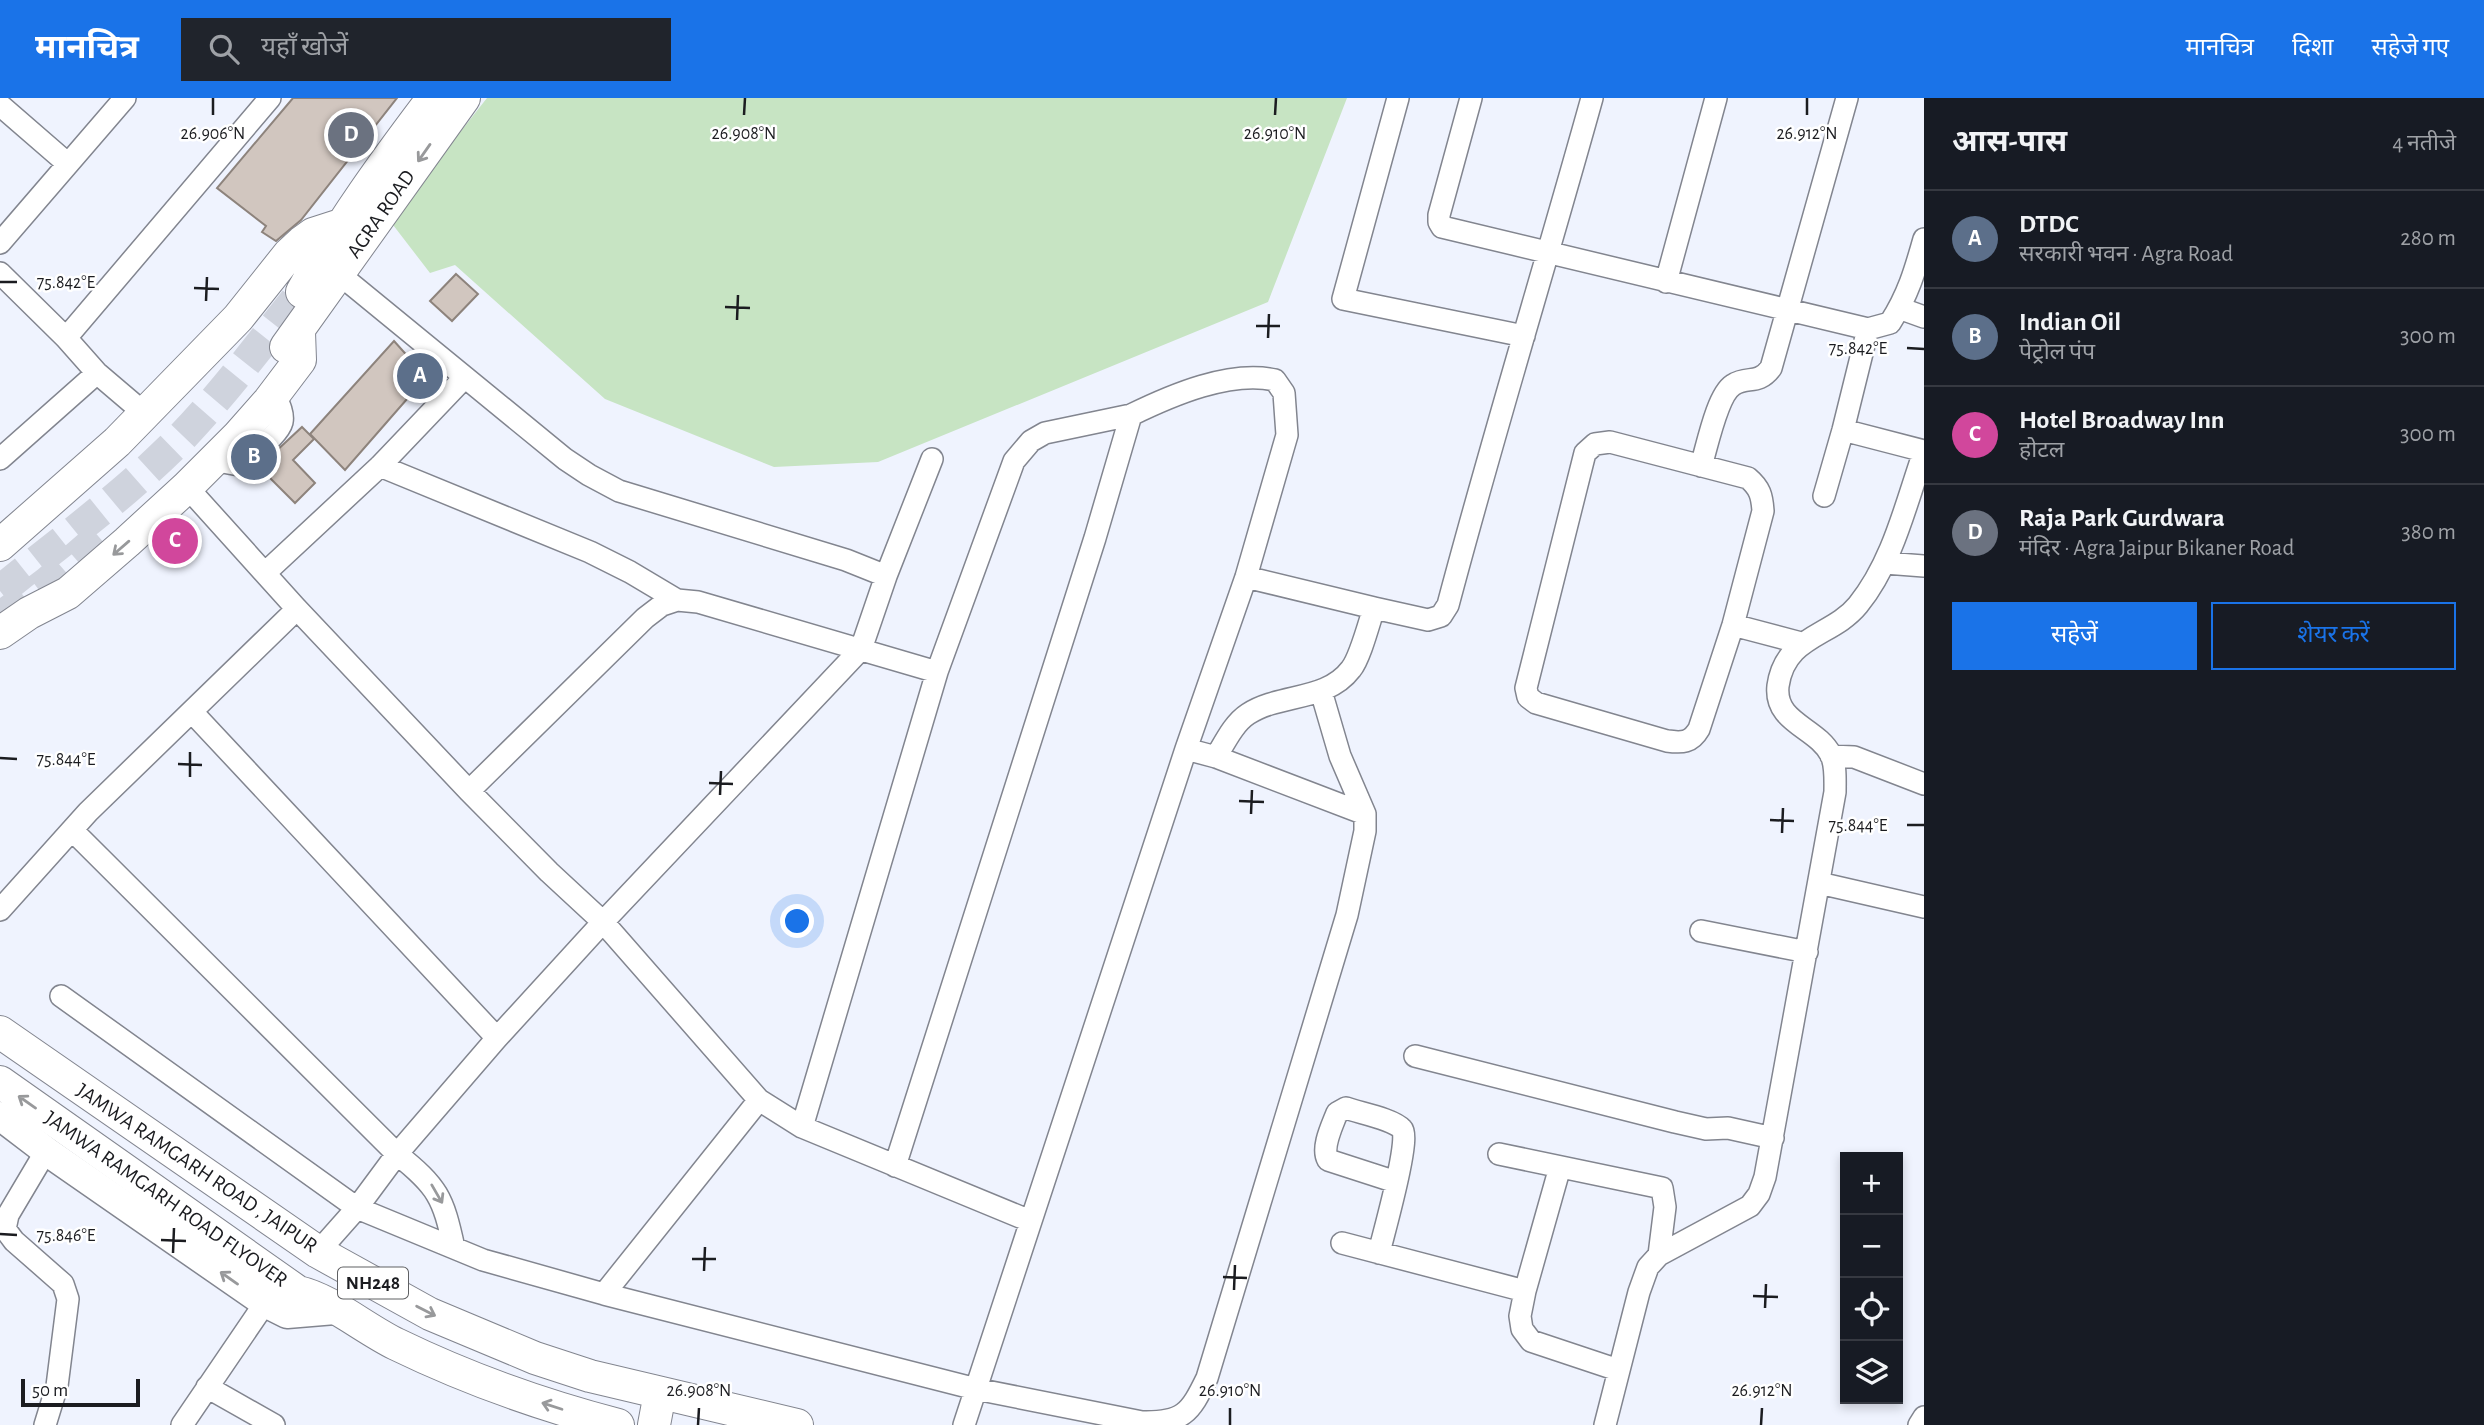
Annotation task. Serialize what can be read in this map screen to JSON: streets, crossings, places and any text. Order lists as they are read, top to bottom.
{
  "streets": {
    "highway": [
      "AGRA ROAD",
      "JAMWA RAMGARH ROAD , JAIPUR",
      "JAMWA RAMGARH ROAD FLYOVER",
      "NH248"
    ]
  },
  "scale_bar": "50 m",
  "page": {
    "header": "मानचित्र",
    "search": "यहाँ खोजें",
    "nav": ["मानचित्र", "दिशा", "सहेजे गए"],
    "heading": ["आस-पास", "4 नतीजे"],
    "pins": [
      "D",
      "A",
      "B",
      "C"
    ],
    "list": [
      {
        "mark": "A",
        "name": "DTDC",
        "note": "सरकारी भवन · Agra Road",
        "value": "280 m"
      },
      {
        "mark": "B",
        "name": "Indian Oil",
        "note": "पेट्रोल पंप",
        "value": "300 m"
      },
      {
        "mark": "C",
        "name": "Hotel Broadway Inn",
        "note": "होटल",
        "value": "300 m"
      },
      {
        "mark": "D",
        "name": "Raja Park Gurdwara",
        "note": "मंदिर · Agra Jaipur Bikaner Road",
        "value": "380 m"
      }
    ],
    "buttons": ["सहेजें", "शेयर करें"],
    "map_buttons": ["+", "−"],
    "scale": "50 m"
  },
  "coordinates": [
    "26.906°N",
    "26.908°N",
    "26.910°N",
    "26.912°N",
    "75.842°E",
    "75.844°E",
    "75.846°E"
  ]
}
